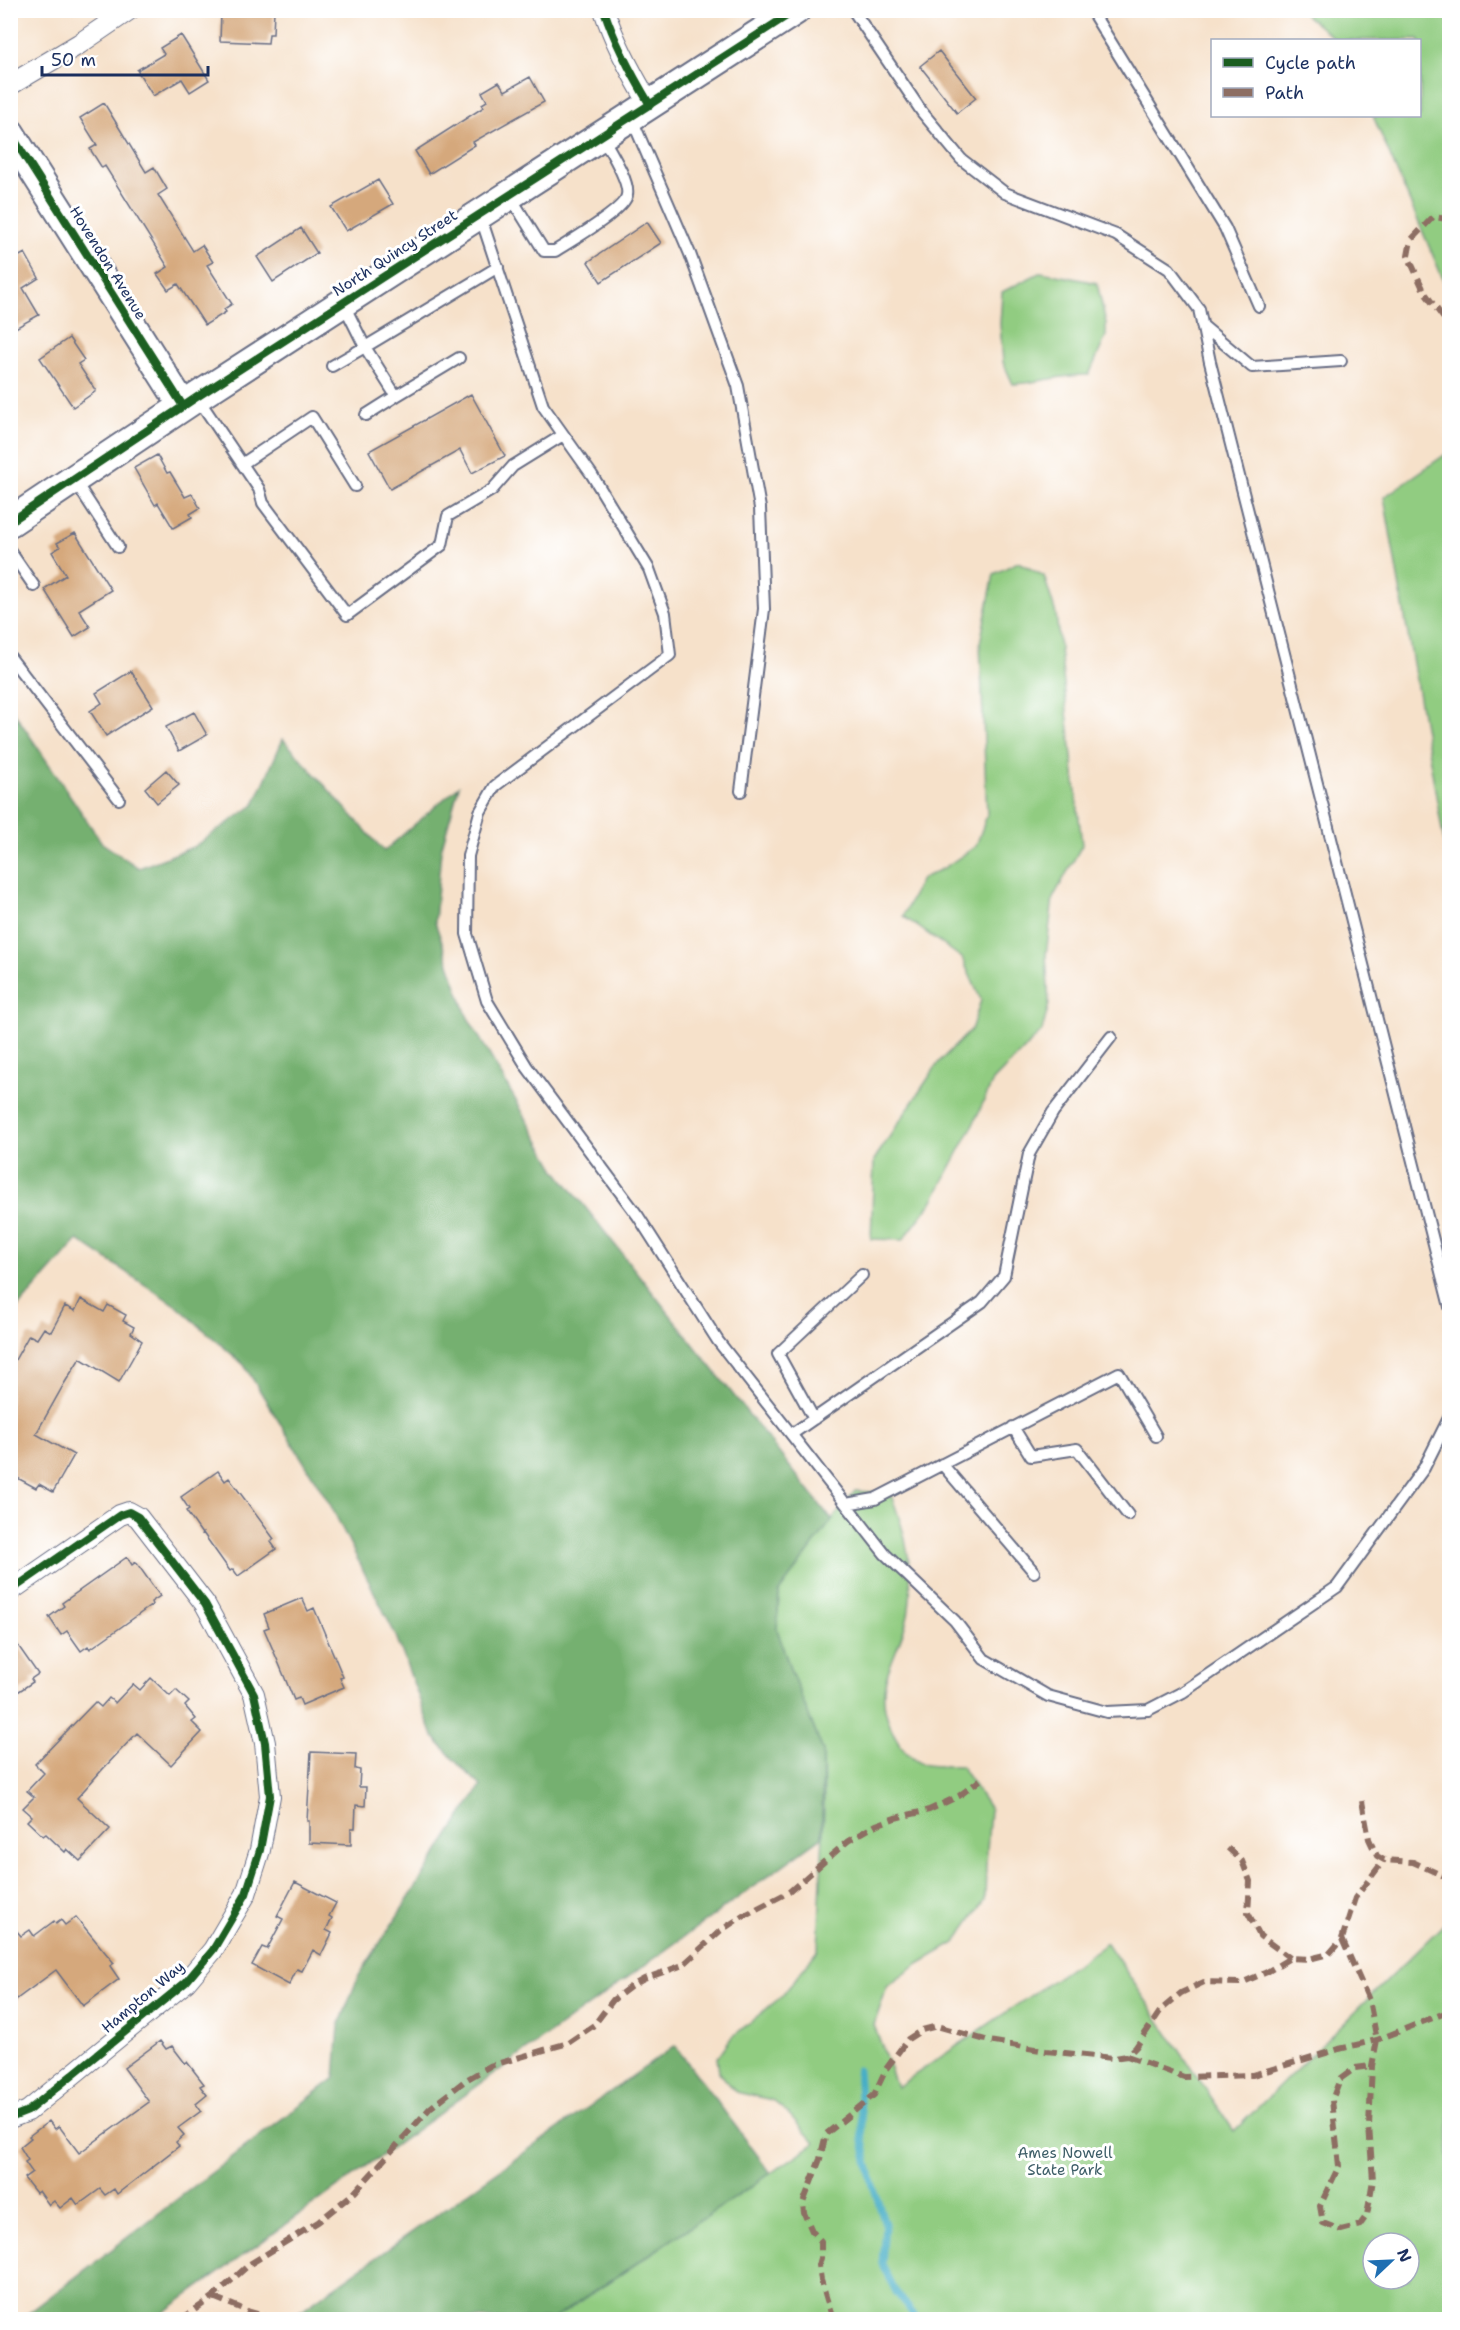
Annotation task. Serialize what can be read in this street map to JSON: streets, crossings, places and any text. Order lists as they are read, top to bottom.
{
  "streets": {
    "main road": ["North Quincy Street", "Hovendon Avenue"],
    "street": ["Hampton Way"]
  },
  "crossings": [
    ["North Quincy Street", "Hovendon Avenue"]
  ],
  "parks": ["Ames Nowell State Park"],
  "legend": ["Cycle path", "Path"],
  "scale_bar": "50 m",
  "north": "top right"
}
